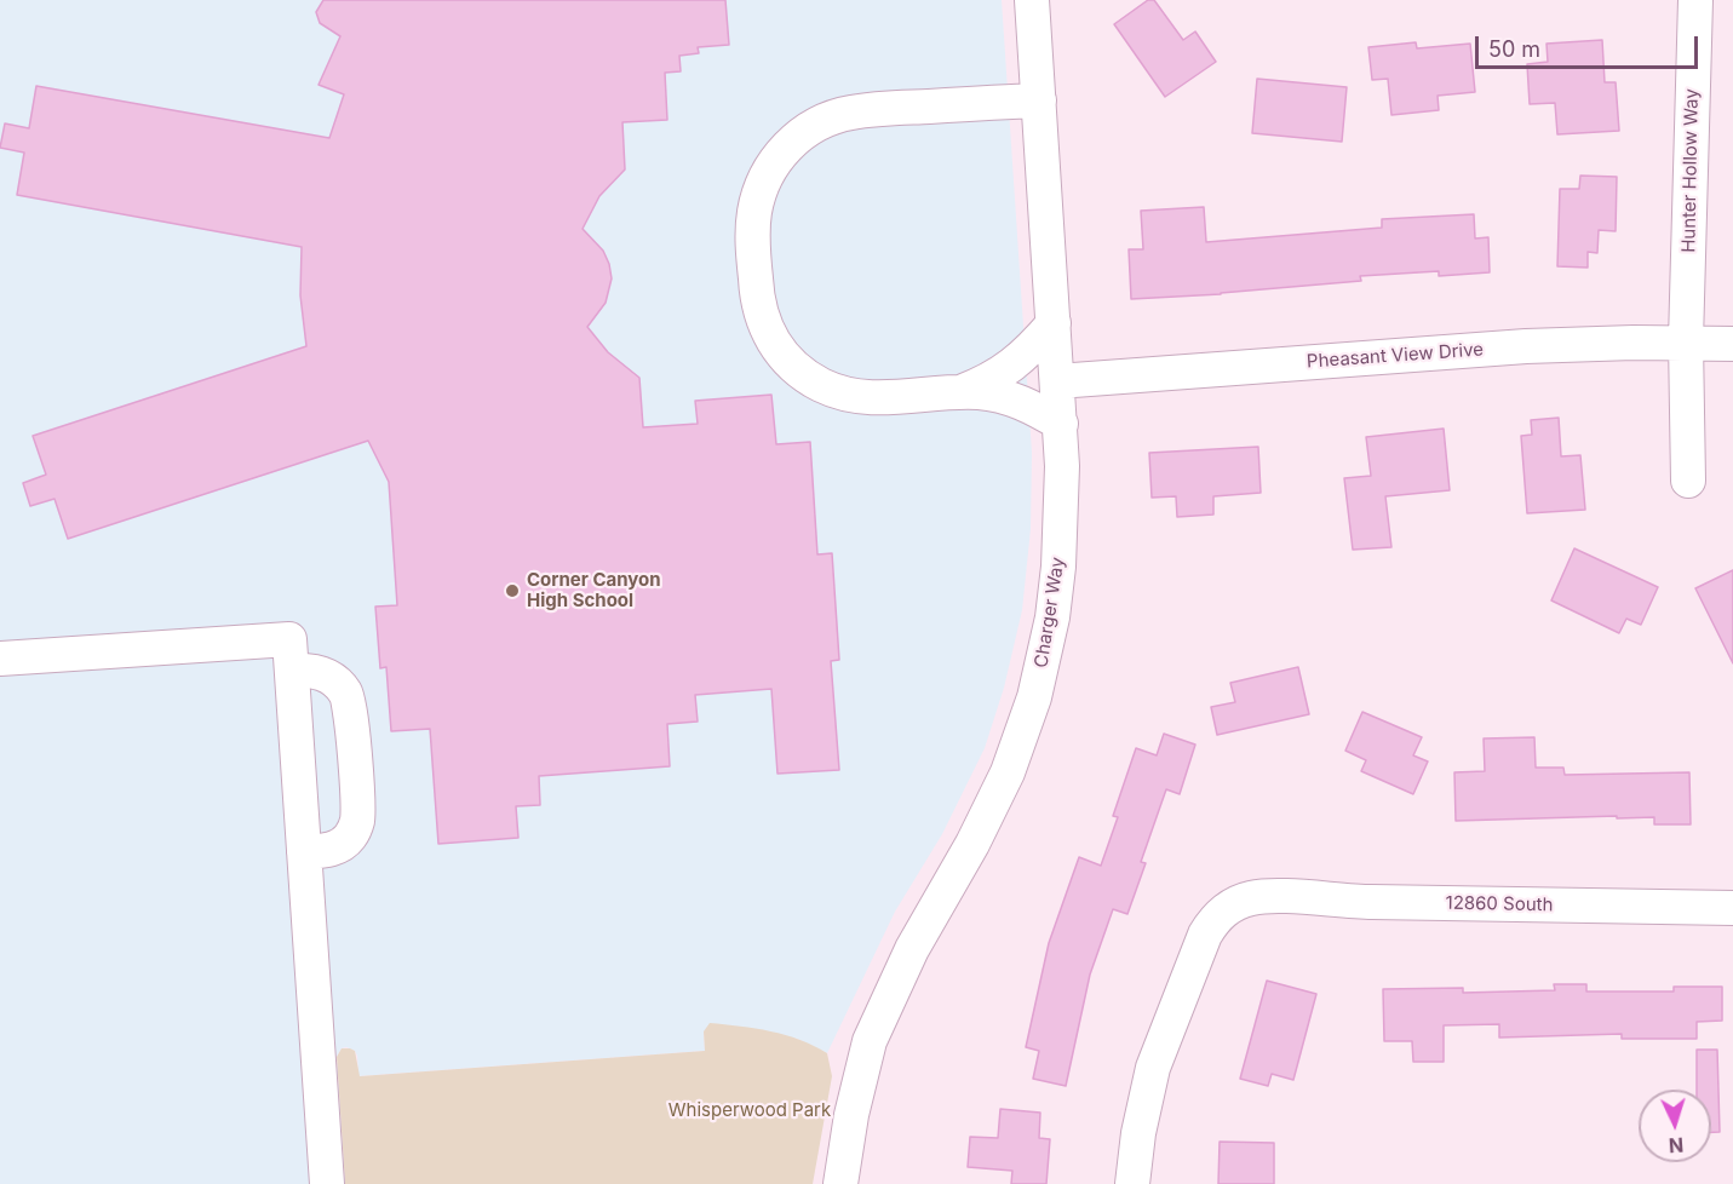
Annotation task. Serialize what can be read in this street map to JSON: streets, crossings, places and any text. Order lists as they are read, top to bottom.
{
  "streets": {
    "street": [
      "Hunter Hollow Way",
      "Pheasant View Drive",
      "Charger Way",
      "12860 South"
    ]
  },
  "crossings": [
    ["Hunter Hollow Way", "Pheasant View Drive"],
    ["Pheasant View Drive", "Charger Way"]
  ],
  "parks": ["Whisperwood Park"],
  "places": ["Corner Canyon High School"],
  "scale_bar": "50 m",
  "north": "bottom"
}
